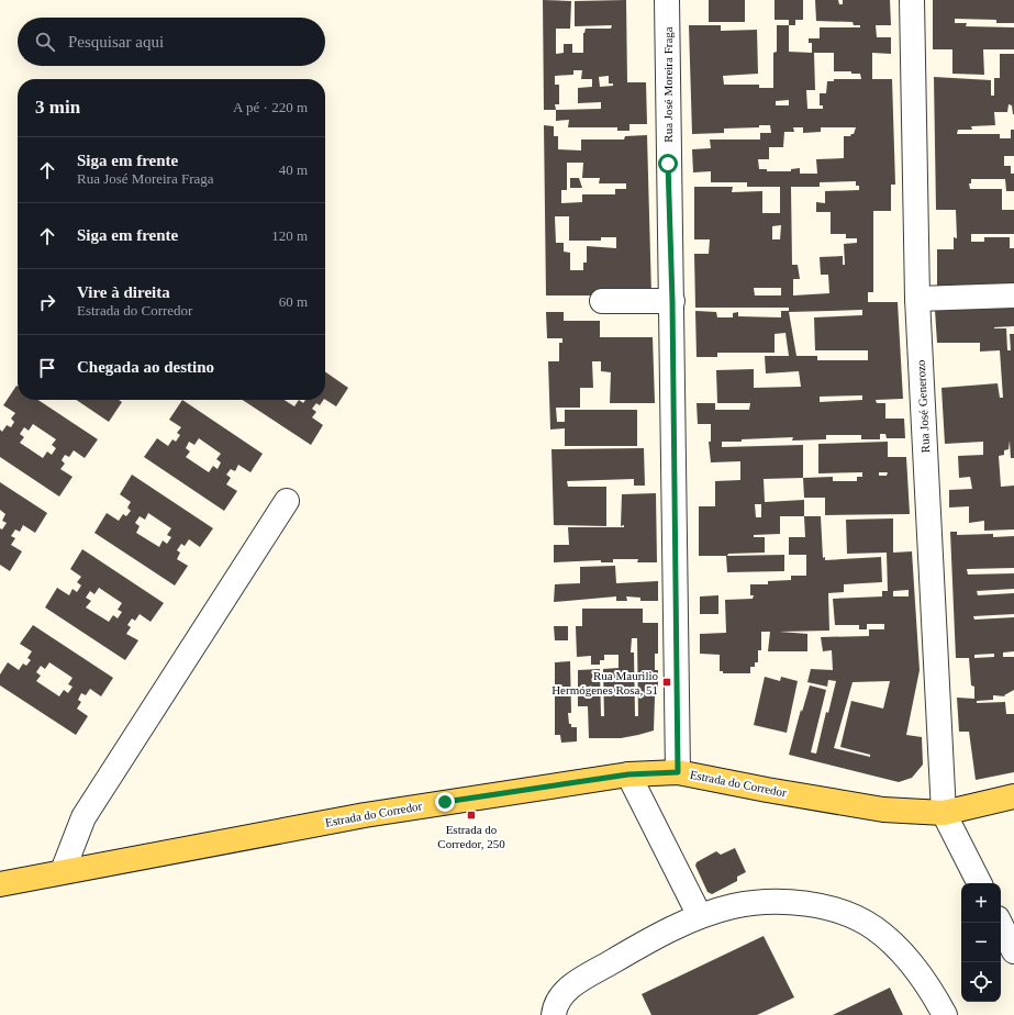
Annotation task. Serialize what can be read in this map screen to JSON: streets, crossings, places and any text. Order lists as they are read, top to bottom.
{
  "streets": {
    "main road": ["Estrada do Corredor"],
    "street": ["Rua José Moreira Fraga", "Rua José Generozo"]
  },
  "crossings": [
    ["Rua José Moreira Fraga", "Estrada do Corredor"],
    ["Rua José Generozo", "Estrada do Corredor"]
  ],
  "places": {
    "transit": ["Rua Maurilio Hermógenes Rosa, 51", "Estrada do Corredor, 250"]
  },
  "page": {
    "search": "Pesquisar aqui",
    "heading": ["3 min", "A pé · 220 m"],
    "list": [
      ["Siga em frente", "Rua José Moreira Fraga", "40 m"],
      ["Siga em frente", "120 m"],
      ["Vire à direita", "Estrada do Corredor", "60 m"],
      "Chegada ao destino"
    ],
    "map_buttons": ["+", "−"]
  }
}
